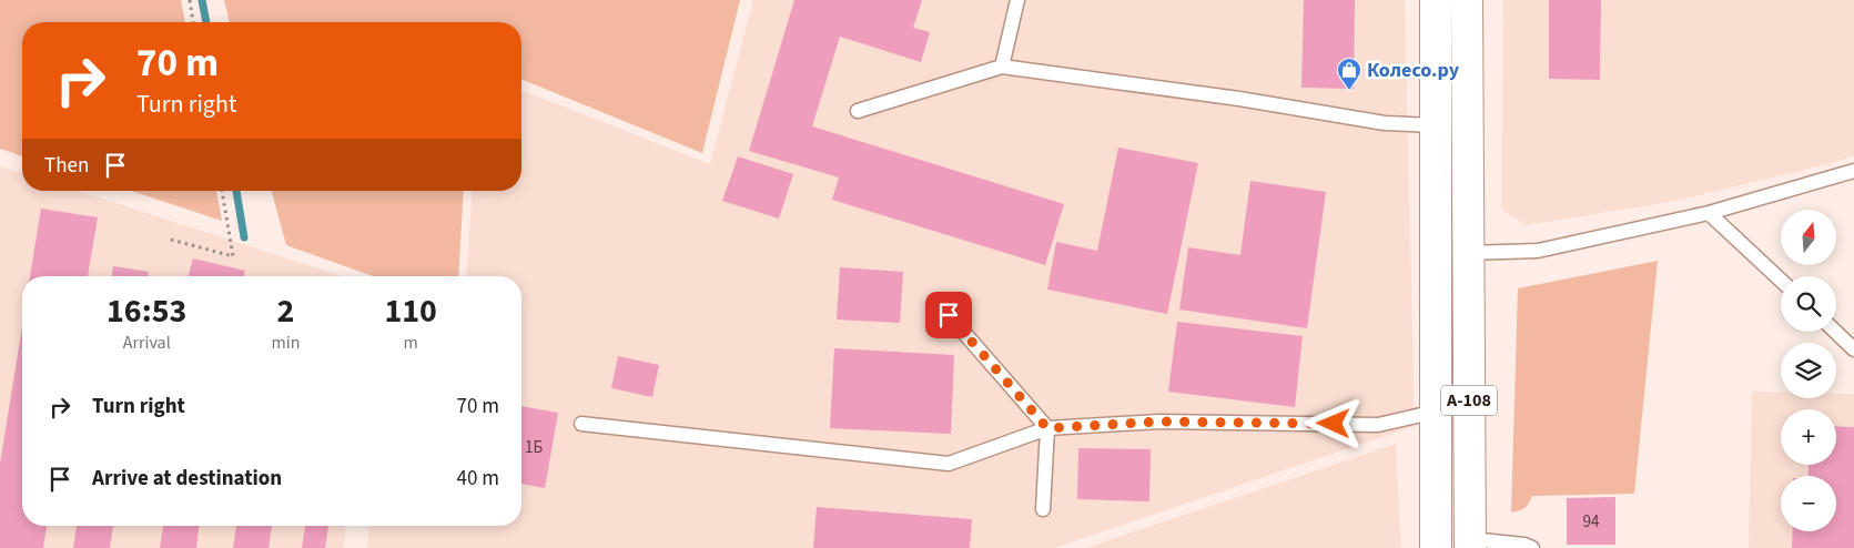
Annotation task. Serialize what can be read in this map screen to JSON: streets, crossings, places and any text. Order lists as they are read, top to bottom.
{
  "streets": {
    "highway": ["А-108"]
  },
  "places": {
    "shop": ["Колесо.ру"]
  },
  "house_numbers": ["1Б", "94"],
  "north": "top",
  "page": {
    "turn": ["70 m", "Turn right"],
    "then": "Then",
    "map_buttons": ["+", "−"],
    "eta": [
      "16:53",
      "Arrival",
      "2",
      "min",
      "110",
      "m"
    ],
    "list": [
      {
        "name": "Turn right",
        "value": "70 m"
      },
      {
        "name": "Arrive at destination",
        "value": "40 m"
      }
    ]
  }
}
